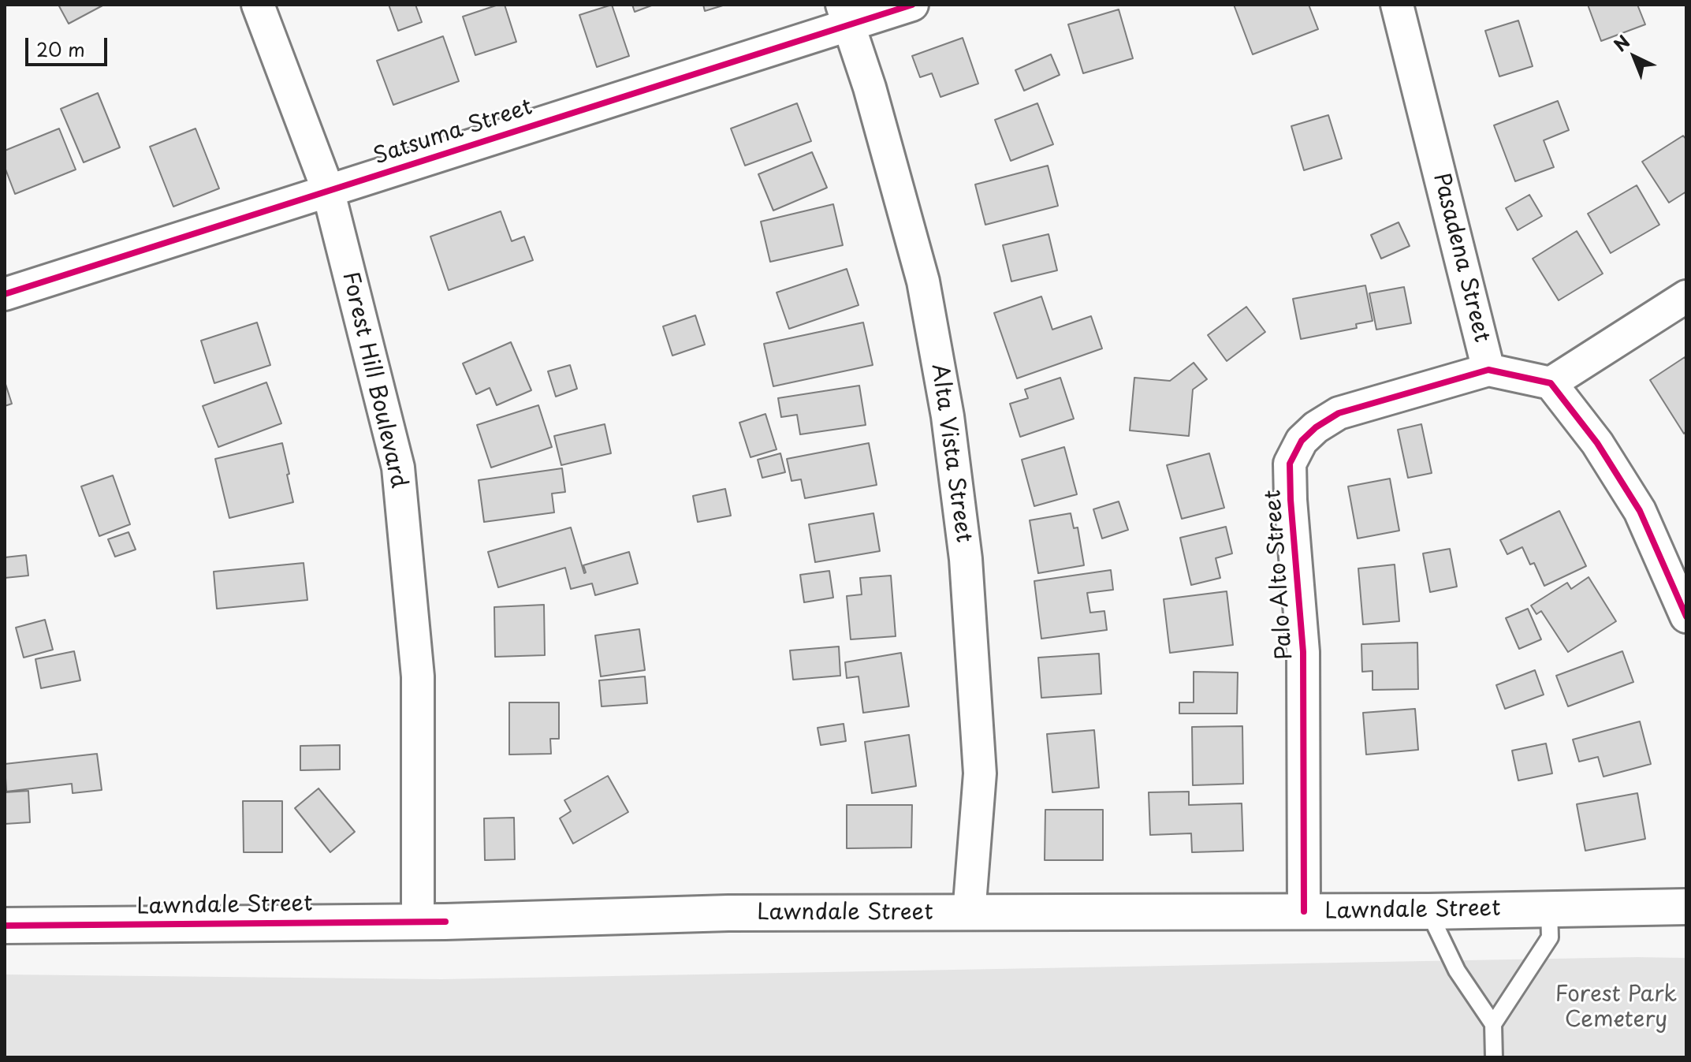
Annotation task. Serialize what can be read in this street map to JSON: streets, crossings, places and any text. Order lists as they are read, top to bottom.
{
  "streets": {
    "main road": ["Lawndale Street"],
    "street": [
      "Satsuma Street",
      "Pasadena Street",
      "Forest Hill Boulevard",
      "Alta Vista Street",
      "Palo Alto Street"
    ]
  },
  "crossings": [
    ["Satsuma Street", "Forest Hill Boulevard"],
    ["Satsuma Street", "Alta Vista Street"],
    ["Pasadena Street", "Palo Alto Street"],
    ["Forest Hill Boulevard", "Lawndale Street"],
    ["Alta Vista Street", "Lawndale Street"],
    ["Palo Alto Street", "Lawndale Street"]
  ],
  "parks": ["Forest Park Cemetery"],
  "scale_bar": "20 m",
  "north": "top left"
}
